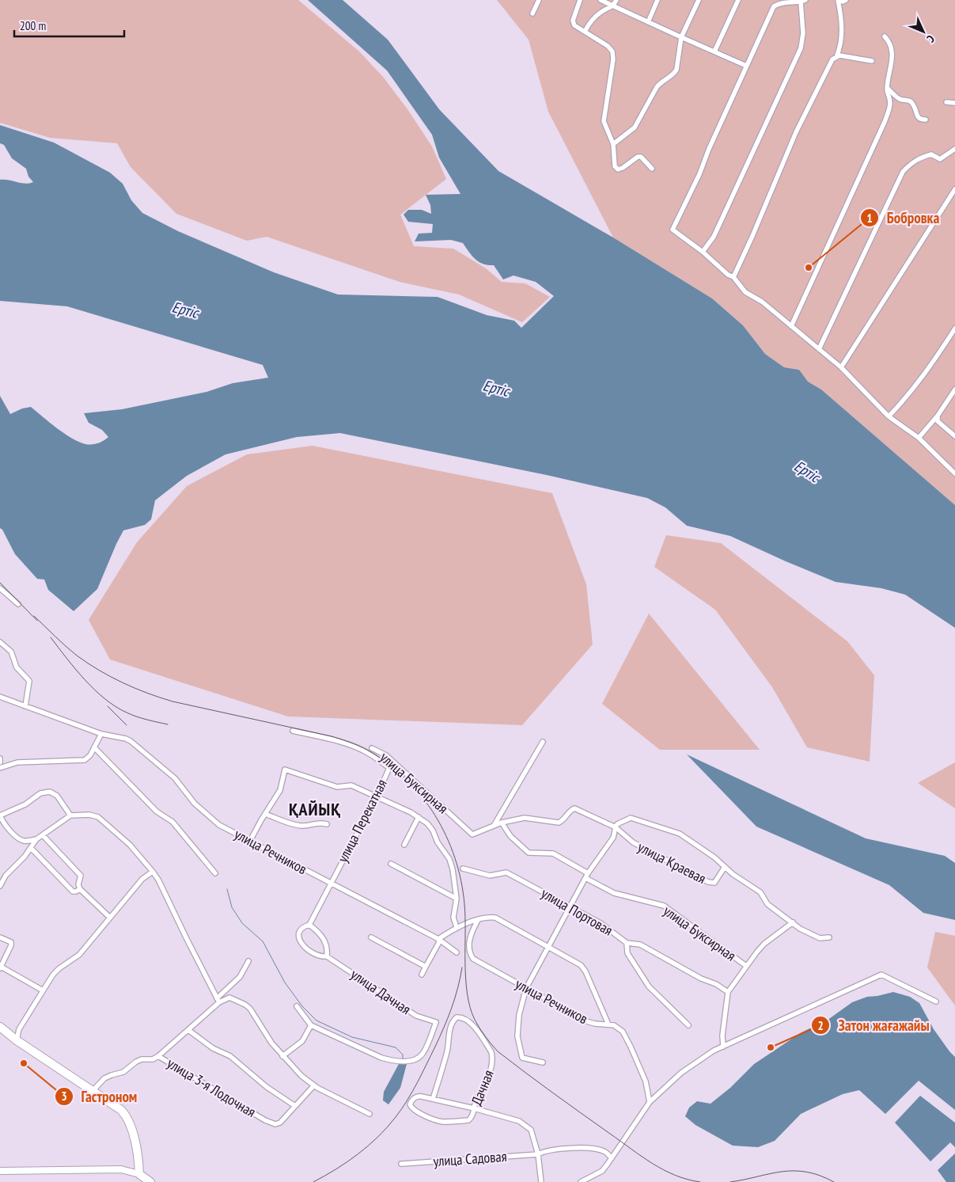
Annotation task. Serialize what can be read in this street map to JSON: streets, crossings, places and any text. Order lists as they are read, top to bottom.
{
  "streets": {
    "street": [
      "улица Буксирная",
      "улица Перекатная",
      "улица Речников",
      "улица Краевая",
      "улица Портовая",
      "улица Дачная",
      "улица 3-я Лодочная",
      "Дачная",
      "улица Садовая"
    ]
  },
  "crossings": [
    ["улица Буксирная", "улица Краевая"],
    ["улица Буксирная", "улица Портовая"],
    ["улица Перекатная", "улица Речников"],
    ["улица Перекатная", "улица Дачная"]
  ],
  "districts": ["ҚАЙЫҚ"],
  "water": ["Ертіс"],
  "places": ["Бобровка", "Затон жағажайы", "Гастроном"],
  "scale_bar": "200 m",
  "north": "bottom right"
}
